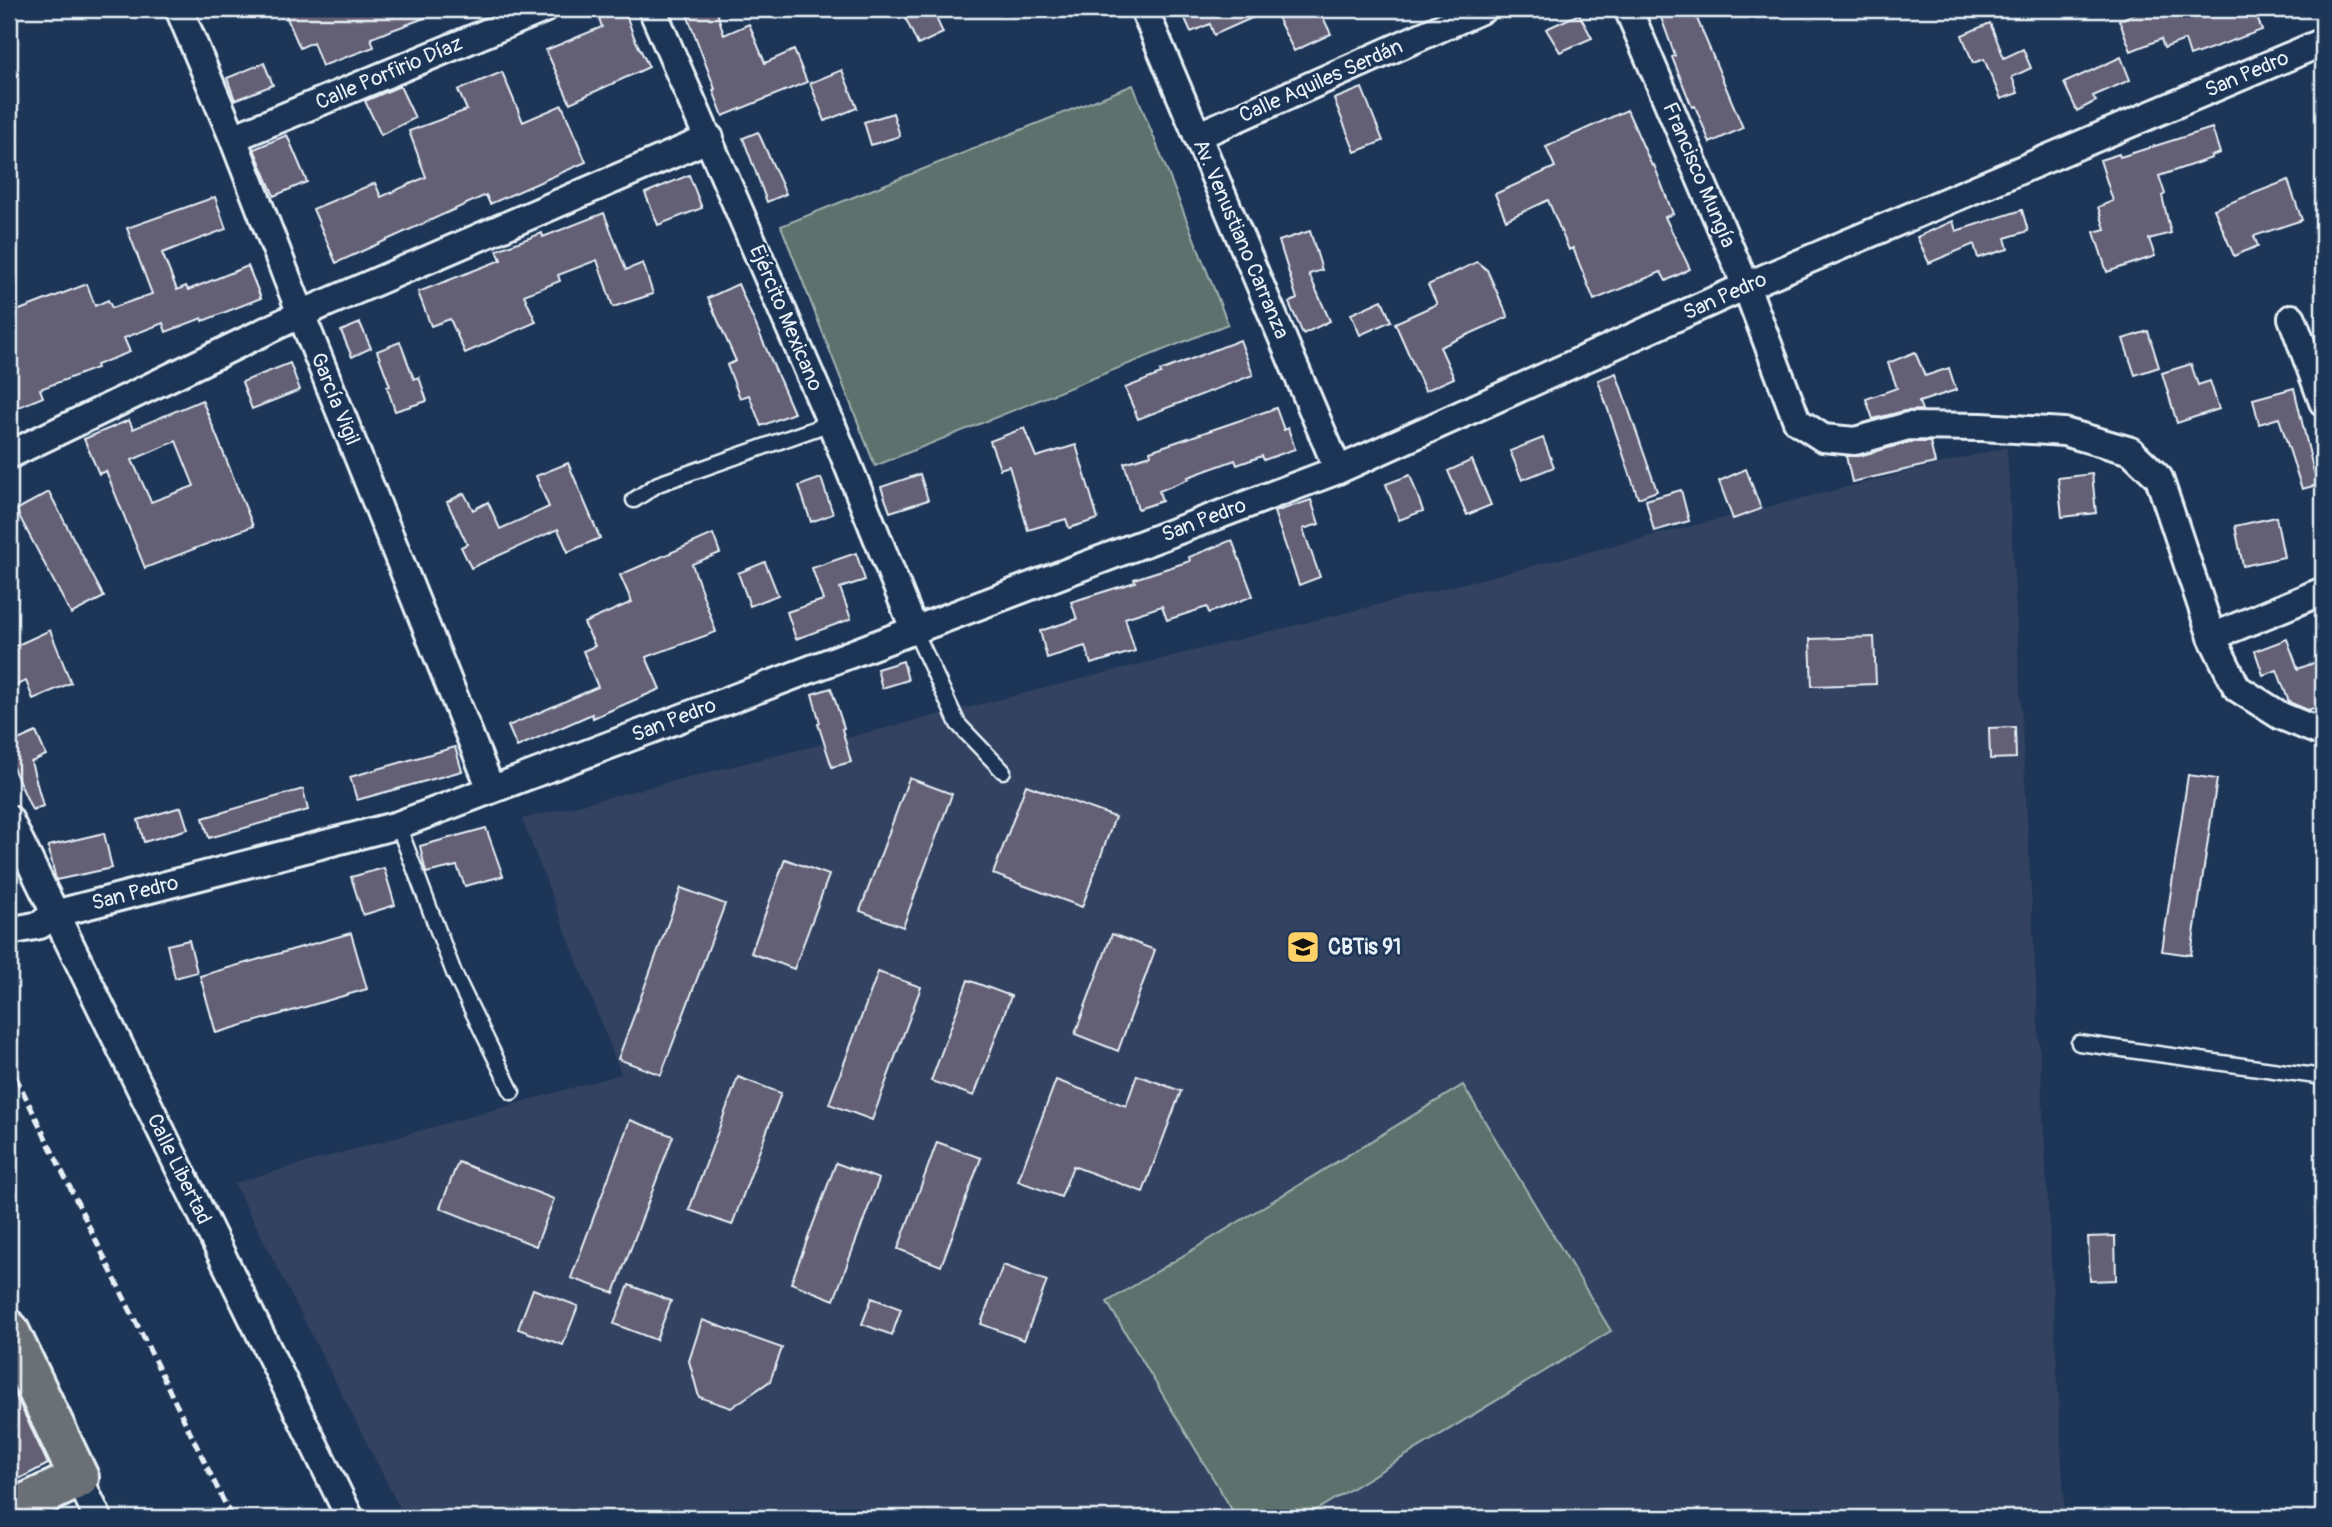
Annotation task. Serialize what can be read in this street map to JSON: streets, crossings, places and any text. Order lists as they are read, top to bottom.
{
  "streets": {
    "street": [
      "Calle Porfirio Díaz",
      "San Pedro",
      "Calle Aquiles Serdán",
      "Francisco Mungía",
      "Av. Venustiano Carranza",
      "Ejército Mexicano",
      "García Vigil",
      "Calle Libertad"
    ]
  },
  "crossings": [
    ["Calle Porfirio Díaz", "García Vigil"],
    ["San Pedro", "Francisco Mungía"],
    ["San Pedro", "Av. Venustiano Carranza"],
    ["San Pedro", "Ejército Mexicano"],
    ["San Pedro", "García Vigil"],
    ["San Pedro", "Calle Libertad"],
    ["Calle Aquiles Serdán", "Av. Venustiano Carranza"]
  ],
  "places": {
    "school or university": ["CBTis 91"]
  }
}
